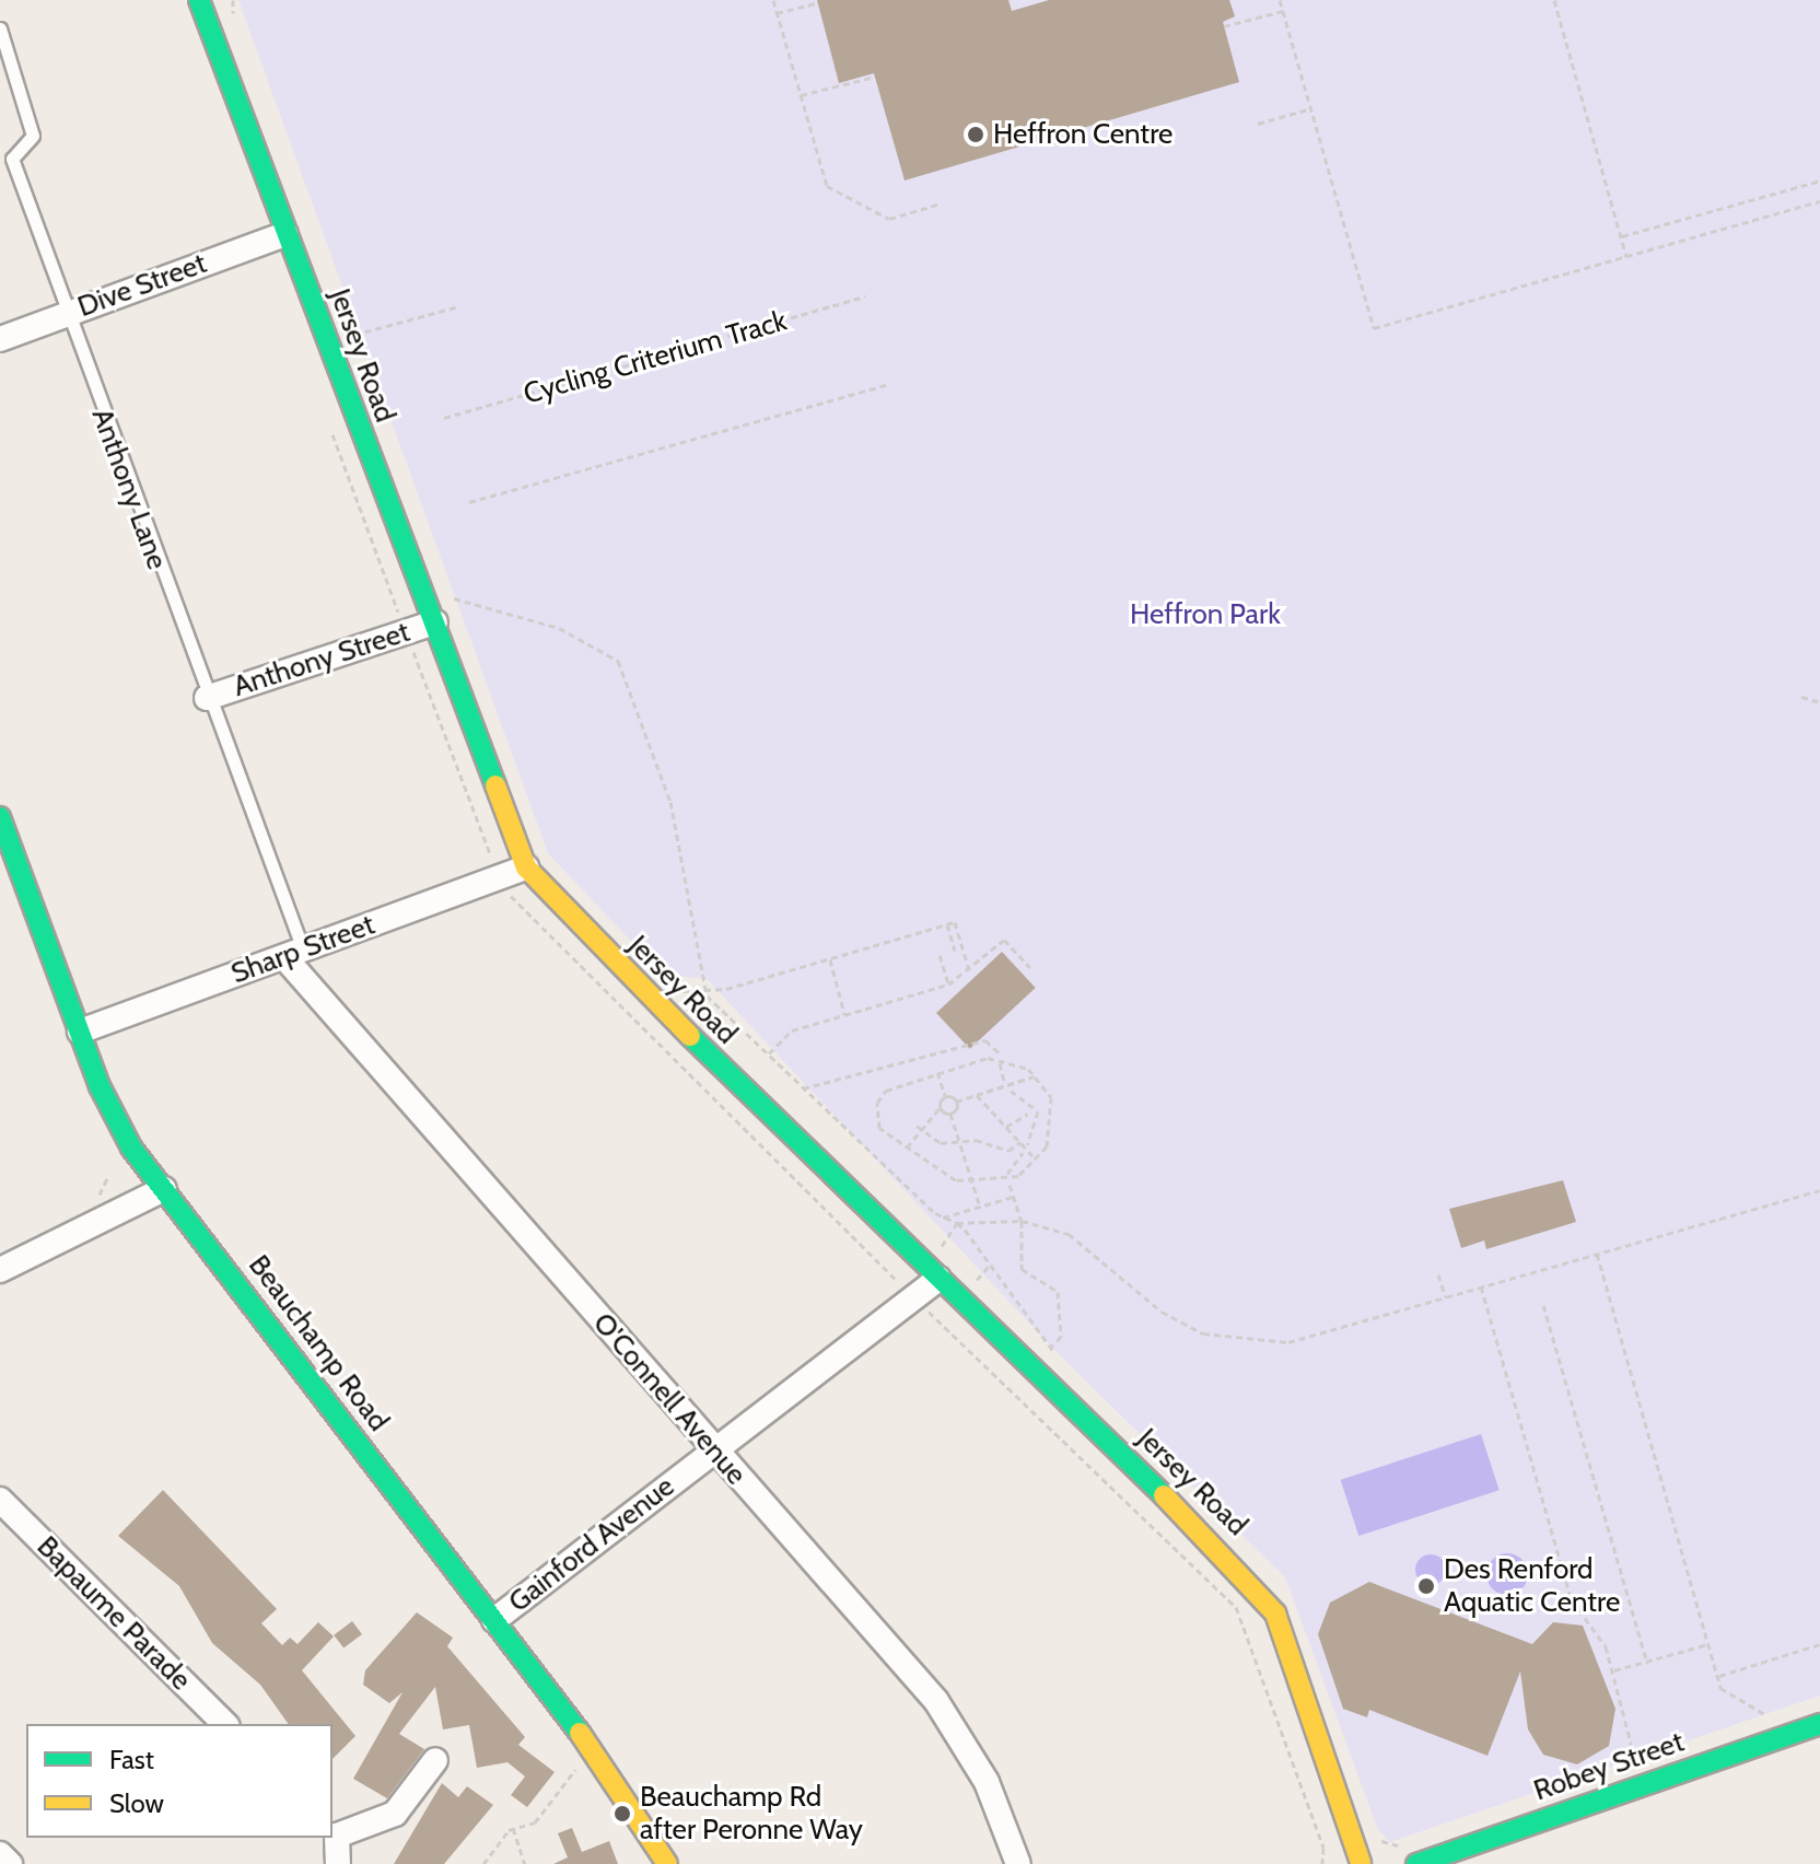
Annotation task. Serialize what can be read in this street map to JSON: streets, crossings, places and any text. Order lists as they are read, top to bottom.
{
  "streets": {
    "street": [
      "Dive Street",
      "Jersey Road",
      "Anthony Street",
      "Sharp Street",
      "Beauchamp Road",
      "O'Connell Avenue",
      "Gainford Avenue",
      "Bapaume Parade",
      "Robey Street"
    ],
    "lane": ["Anthony Lane"],
    "path": ["Cycling Criterium Track"]
  },
  "crossings": [
    ["Dive Street", "Jersey Road"],
    ["Dive Street", "Anthony Lane"],
    ["Jersey Road", "Anthony Street"],
    ["Jersey Road", "Sharp Street"],
    ["Jersey Road", "Gainford Avenue"],
    ["Anthony Lane", "Anthony Street"],
    ["Anthony Lane", "Sharp Street"],
    ["Anthony Lane", "O'Connell Avenue"],
    ["Sharp Street", "Beauchamp Road"],
    ["Sharp Street", "O'Connell Avenue"],
    ["Beauchamp Road", "Gainford Avenue"],
    ["O'Connell Avenue", "Gainford Avenue"]
  ],
  "parks": ["Heffron Park"],
  "places": ["Heffron Centre", "Des Renford Aquatic Centre", "Beauchamp Rd after Peronne Way"],
  "legend": ["Fast", "Slow"]
}
